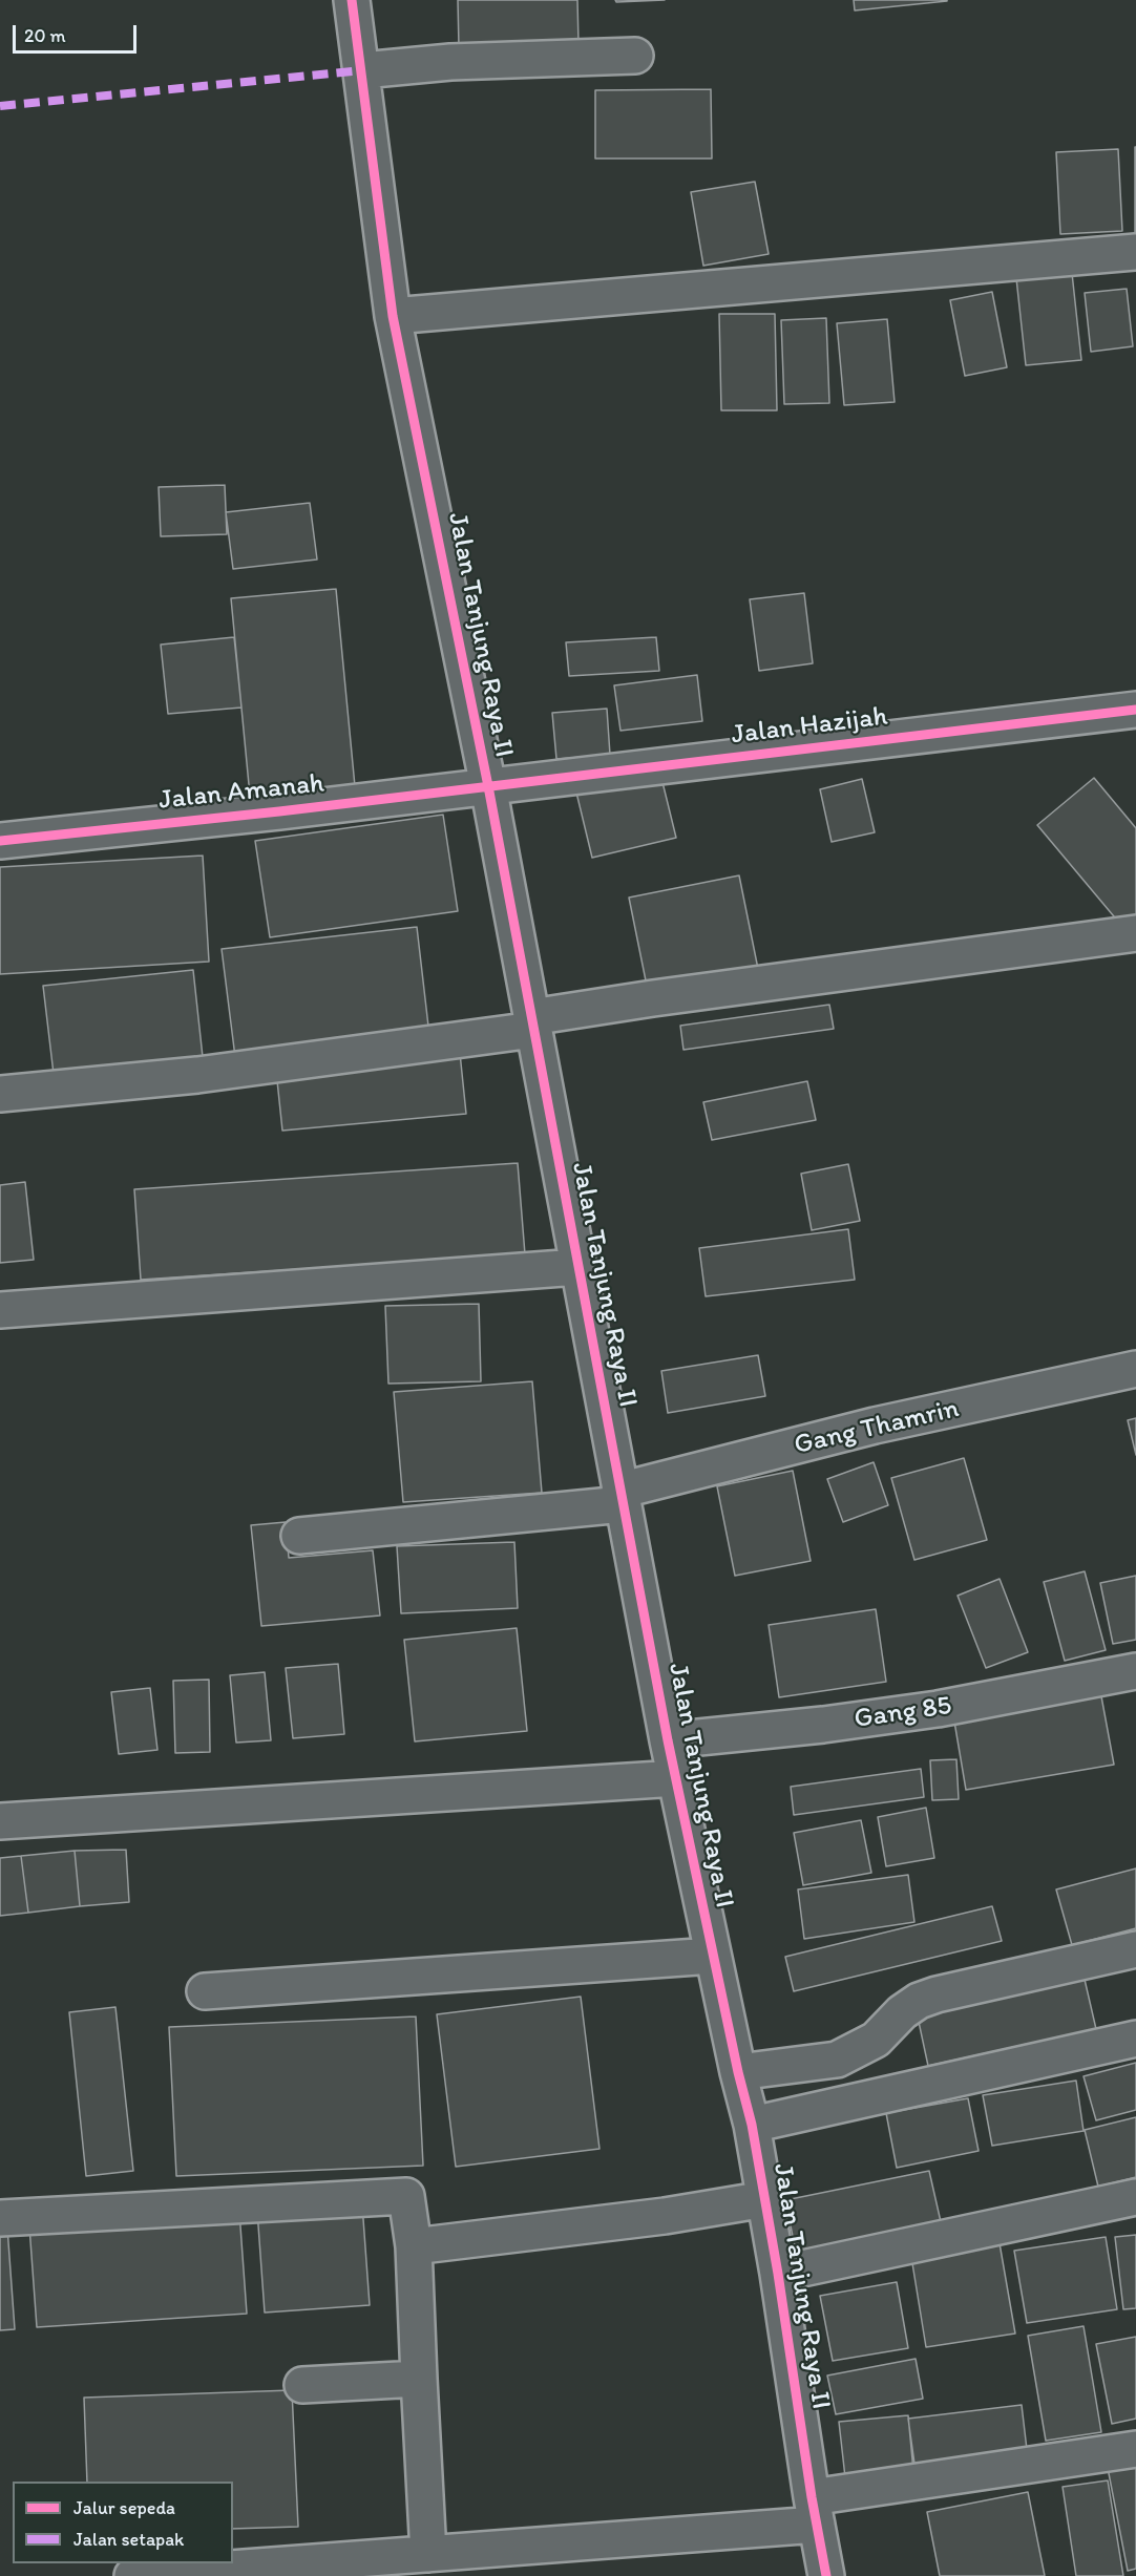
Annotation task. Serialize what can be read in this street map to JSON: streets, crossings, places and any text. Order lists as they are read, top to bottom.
{
  "streets": {
    "street": [
      "Jalan Tanjung Raya II",
      "Jalan Hazijah",
      "Jalan Amanah",
      "Gang Thamrin",
      "Gang 85"
    ]
  },
  "crossings": [
    ["Jalan Tanjung Raya II", "Jalan Hazijah"],
    ["Jalan Tanjung Raya II", "Jalan Amanah"],
    ["Jalan Tanjung Raya II", "Gang Thamrin"],
    ["Jalan Tanjung Raya II", "Gang 85"],
    ["Jalan Hazijah", "Jalan Amanah"]
  ],
  "legend": ["Jalur sepeda", "Jalan setapak"],
  "scale_bar": "20 m"
}
